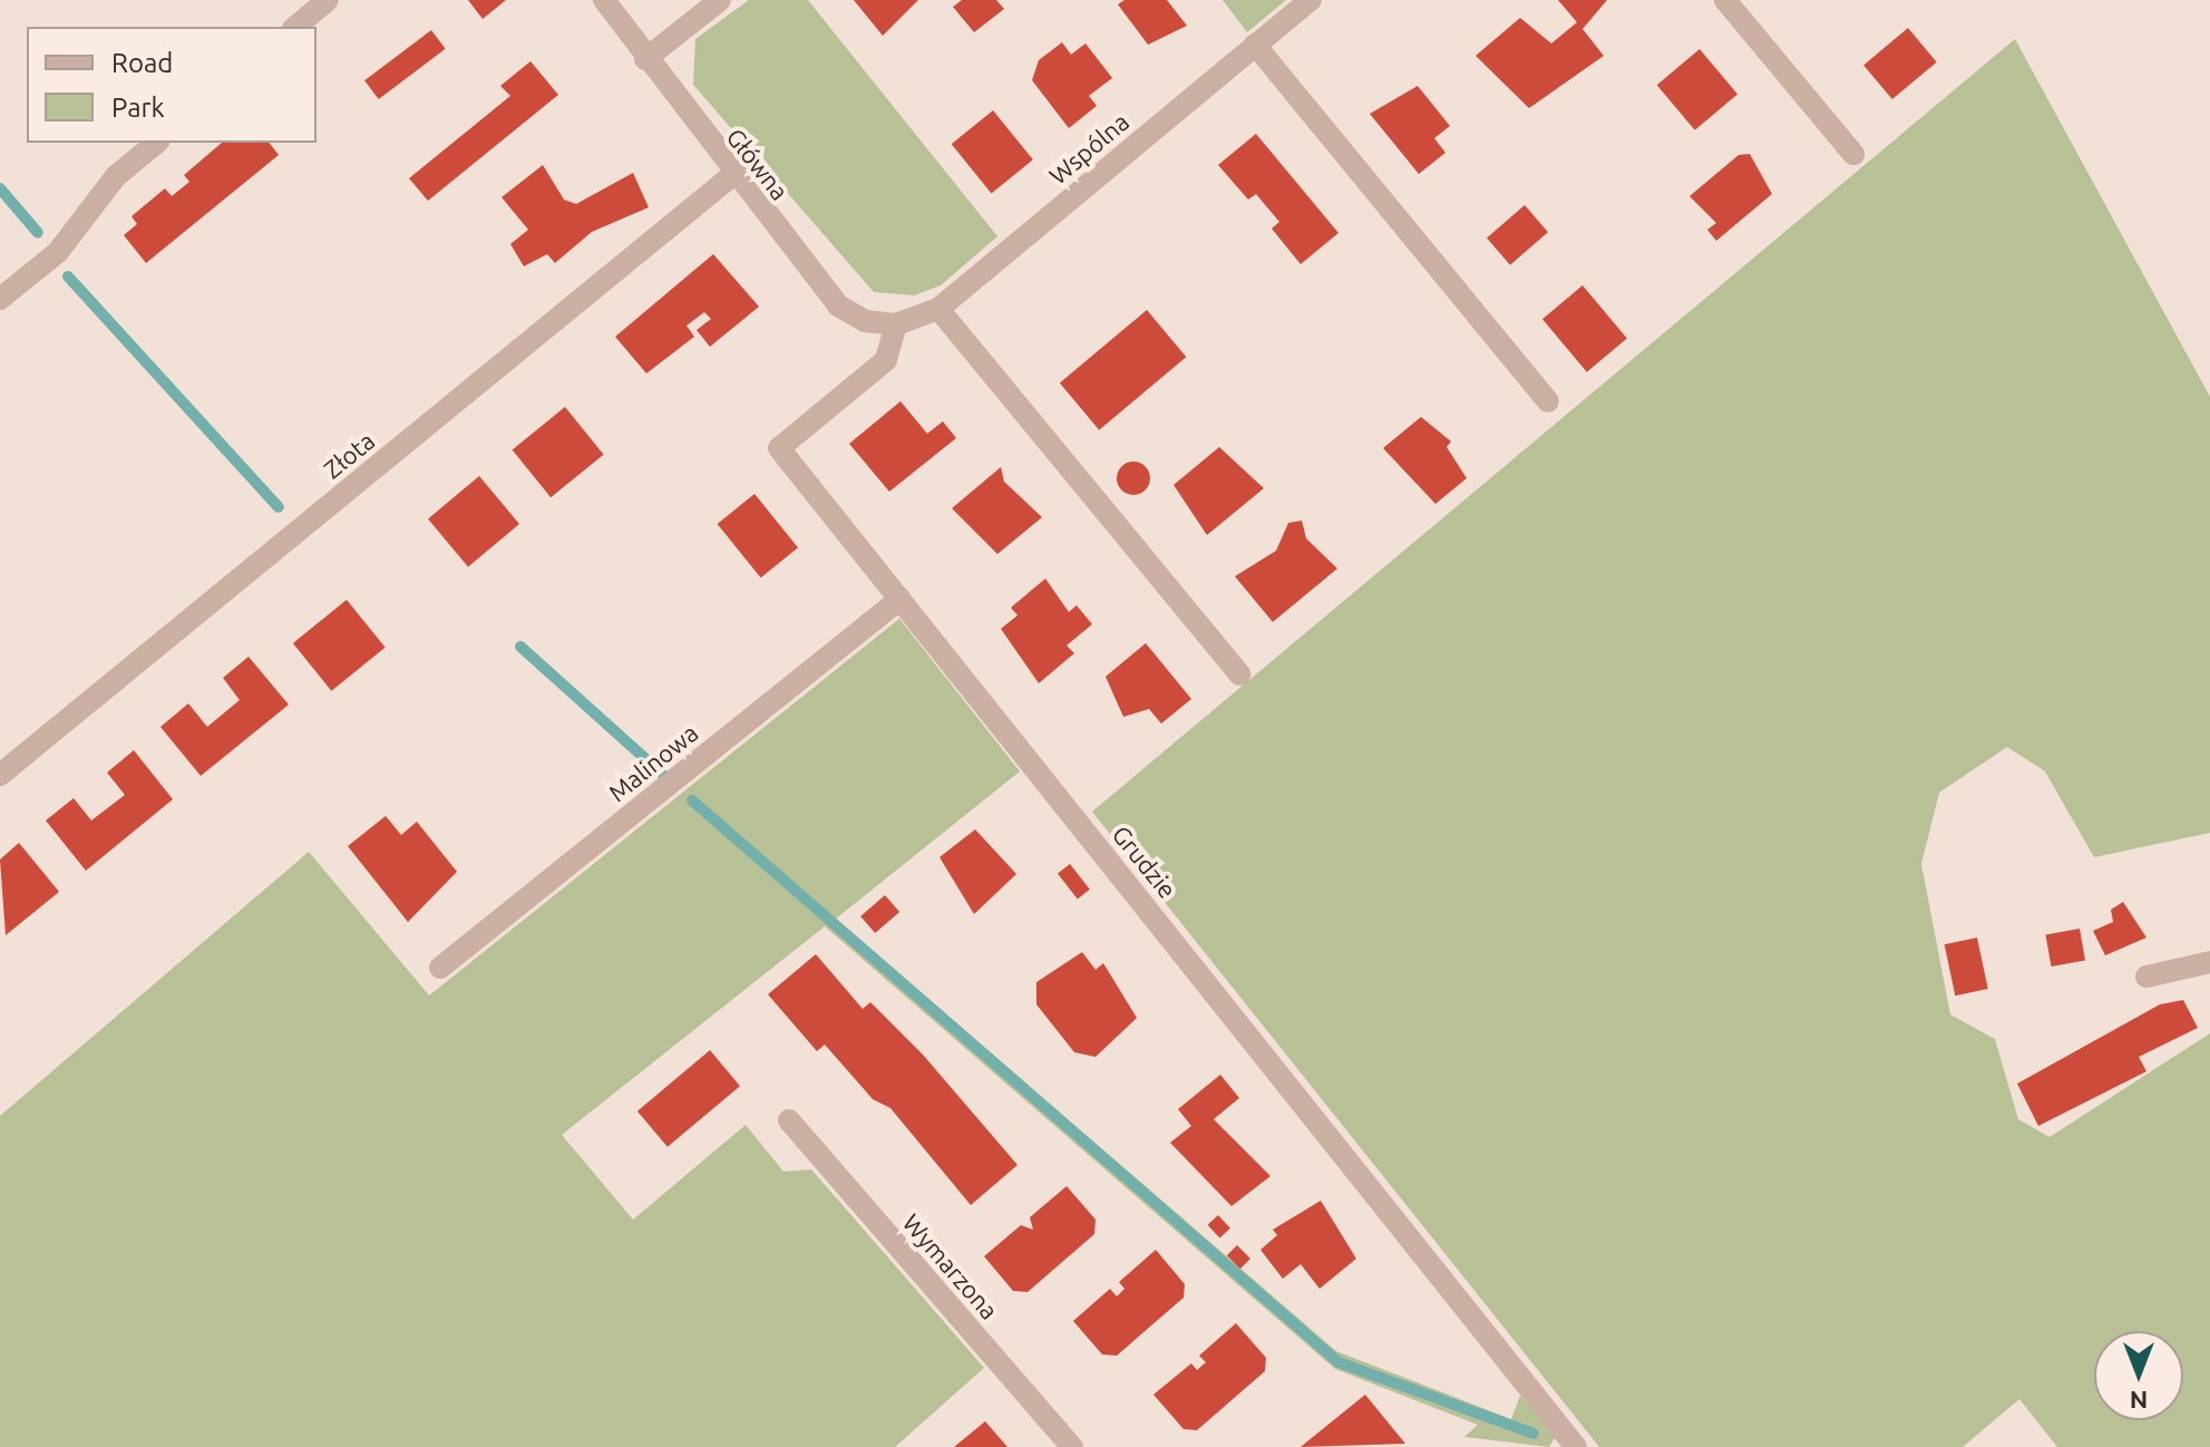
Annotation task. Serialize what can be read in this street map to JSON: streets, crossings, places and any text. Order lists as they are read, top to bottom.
{
  "streets": {
    "street": [
      "Wspólna",
      "Główna",
      "Złota",
      "Malinowa",
      "Grudzie",
      "Wymarzona"
    ]
  },
  "crossings": [
    ["Wspólna", "Główna"],
    ["Wspólna", "Grudzie"],
    ["Główna", "Złota"],
    ["Główna", "Grudzie"],
    ["Malinowa", "Grudzie"]
  ],
  "legend": ["Road", "Park"],
  "north": "bottom"
}
